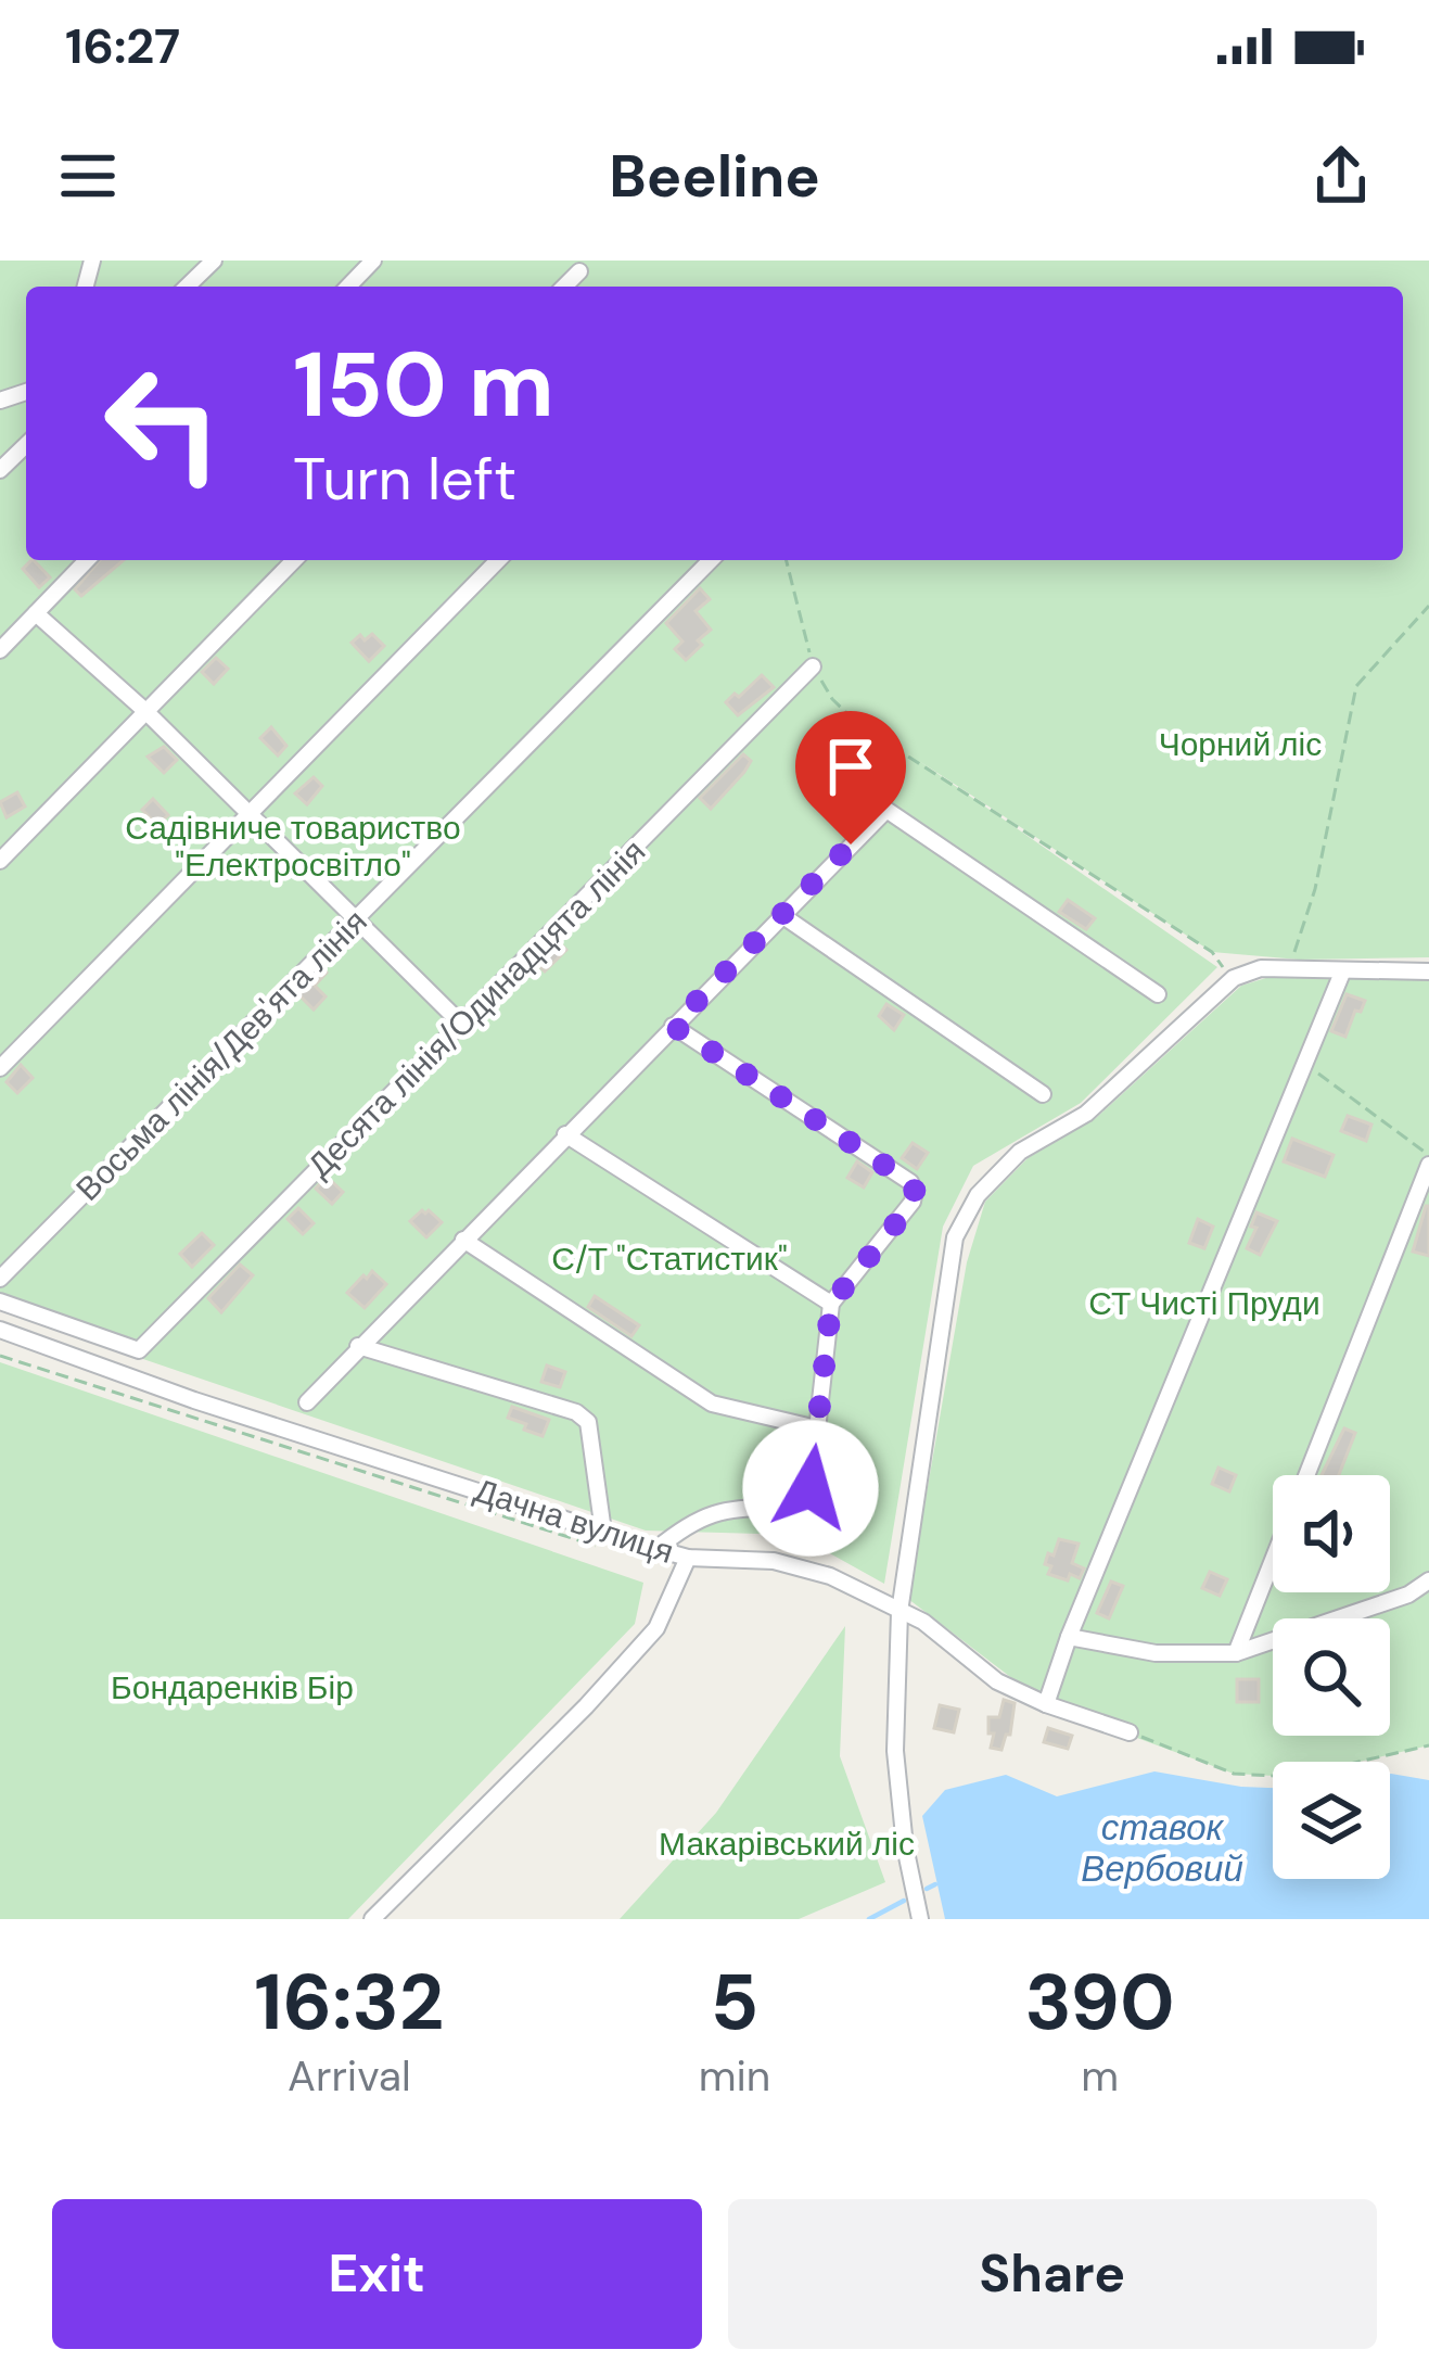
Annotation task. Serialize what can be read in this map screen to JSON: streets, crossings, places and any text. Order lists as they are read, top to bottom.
{
  "streets": {
    "street": ["Десята лінія/Одинадцята лінія", "Восьма лінія/Дев'ята лінія", "Дачна вулиця"]
  },
  "water": ["ставок Вербовий"],
  "parks": [
    "Чорний ліс",
    "Садівниче товариство \"Електросвітло\"",
    "С/Т \"Статистик\"",
    "СТ Чисті Пруди",
    "Бондаренків Бір",
    "Макарівський ліс"
  ],
  "page": {
    "status": "16:27",
    "header": "Beeline",
    "turn": ["150 m", "Turn left"],
    "eta": [
      "16:32",
      "Arrival",
      "5",
      "min",
      "390",
      "m"
    ],
    "buttons": ["Exit", "Share"]
  }
}
